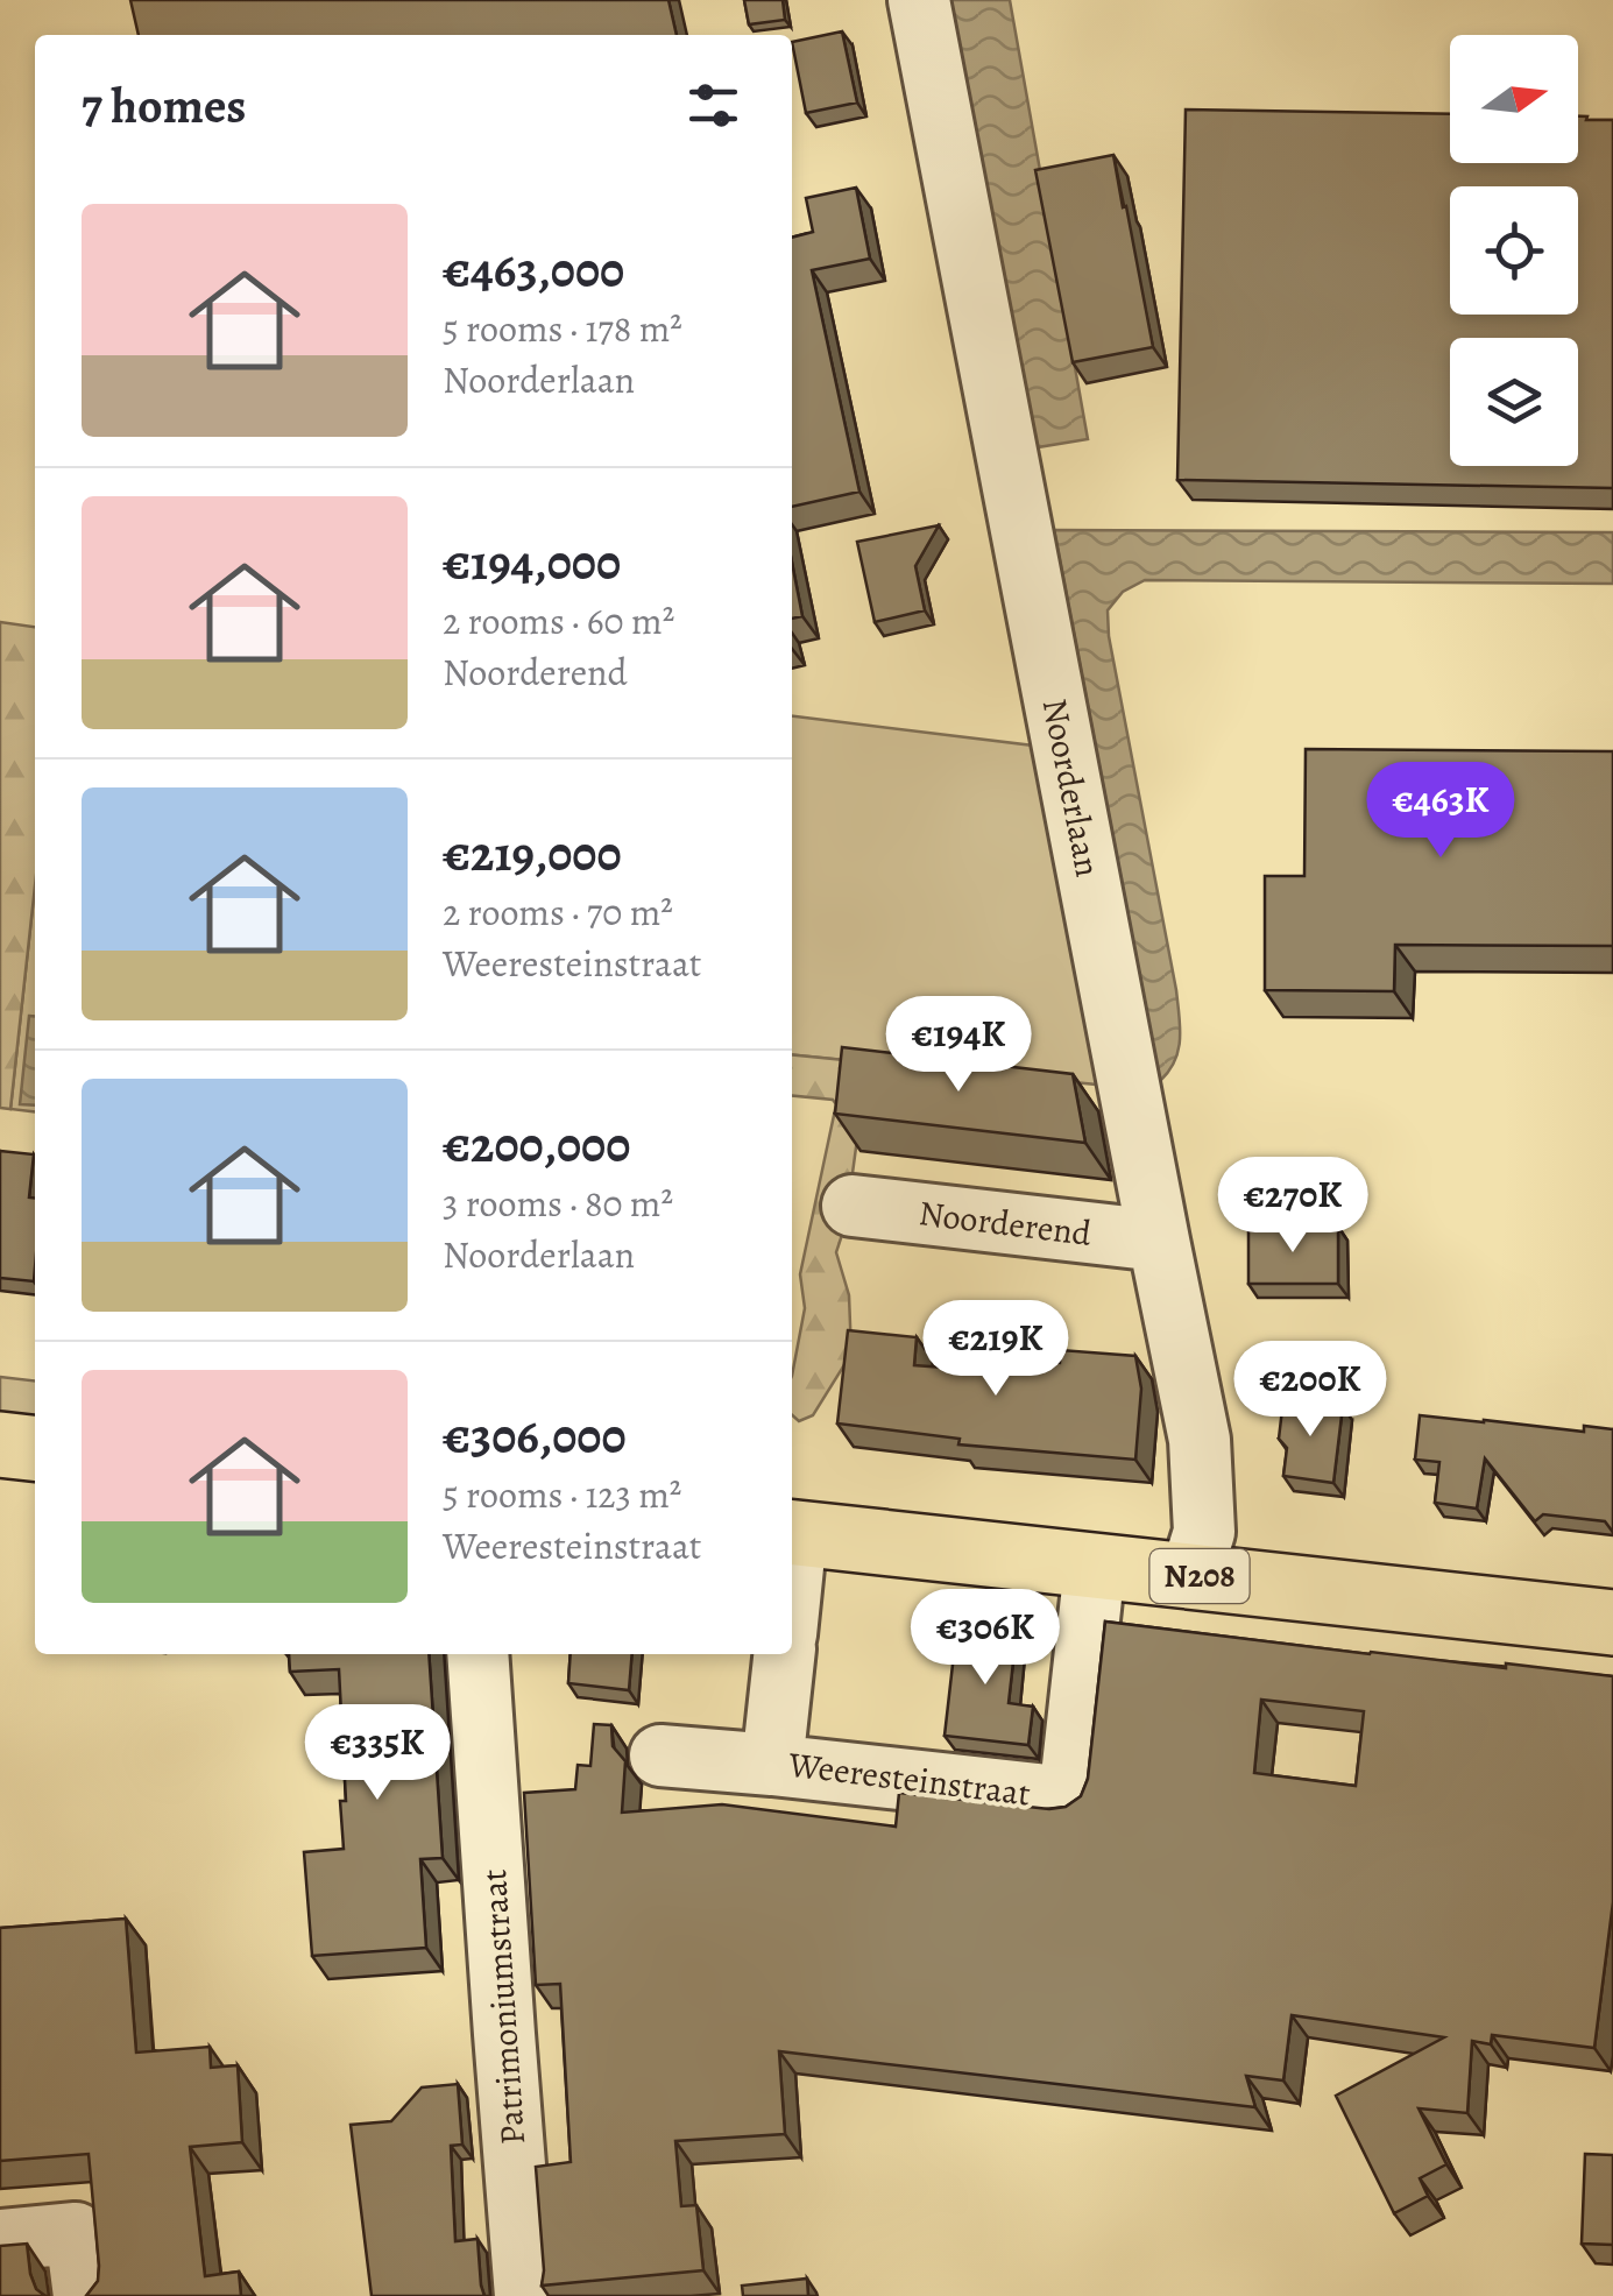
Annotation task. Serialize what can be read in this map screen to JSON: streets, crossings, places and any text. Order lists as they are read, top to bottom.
{
  "streets": {
    "main road": ["N208"],
    "street": [
      "Noorderlaan",
      "Noorderend",
      "Weeresteinstraat",
      "Patrimoniumstraat"
    ]
  },
  "crossings": [
    ["Noorderlaan", "Noorderend"],
    ["Noorderlaan", "N208"],
    ["N208", "Weeresteinstraat"]
  ],
  "north": "right",
  "page": {
    "heading": "7 homes",
    "list": [
      {
        "name": "€463,000",
        "note": "5 rooms · 178 m² · Noorderlaan"
      },
      {
        "name": "€194,000",
        "note": "2 rooms · 60 m² · Noorderend"
      },
      {
        "name": "€219,000",
        "note": "2 rooms · 70 m² · Weeresteinstraat"
      },
      {
        "name": "€200,000",
        "note": "3 rooms · 80 m² · Noorderlaan"
      },
      {
        "name": "€306,000",
        "note": "5 rooms · 123 m² · Weeresteinstraat"
      }
    ],
    "price": [
      "€463K",
      "€194K",
      "€270K",
      "€219K",
      "€200K",
      "€306K",
      "€335K"
    ]
  }
}
